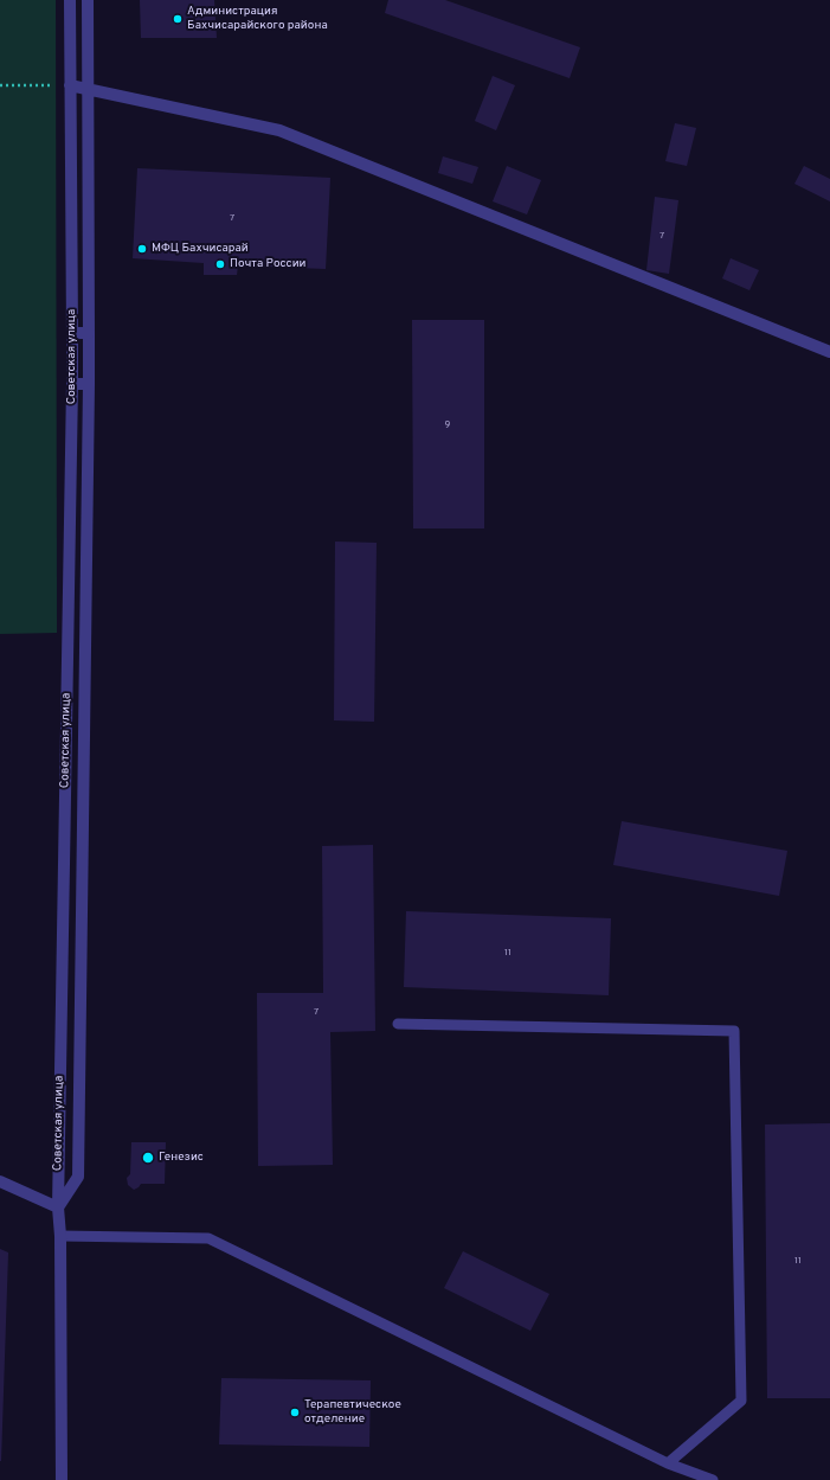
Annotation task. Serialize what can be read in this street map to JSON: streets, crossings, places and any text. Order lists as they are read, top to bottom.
{
  "streets": {
    "street": ["Советская улица"]
  },
  "places": [
    "Администрация Бахчисарайского района",
    "МФЦ Бахчисарай",
    "Почта России",
    "Генезис",
    "Терапевтическое отделение"
  ],
  "house_numbers": [
    "7",
    "7",
    "9",
    "11",
    "7",
    "11"
  ]
}
